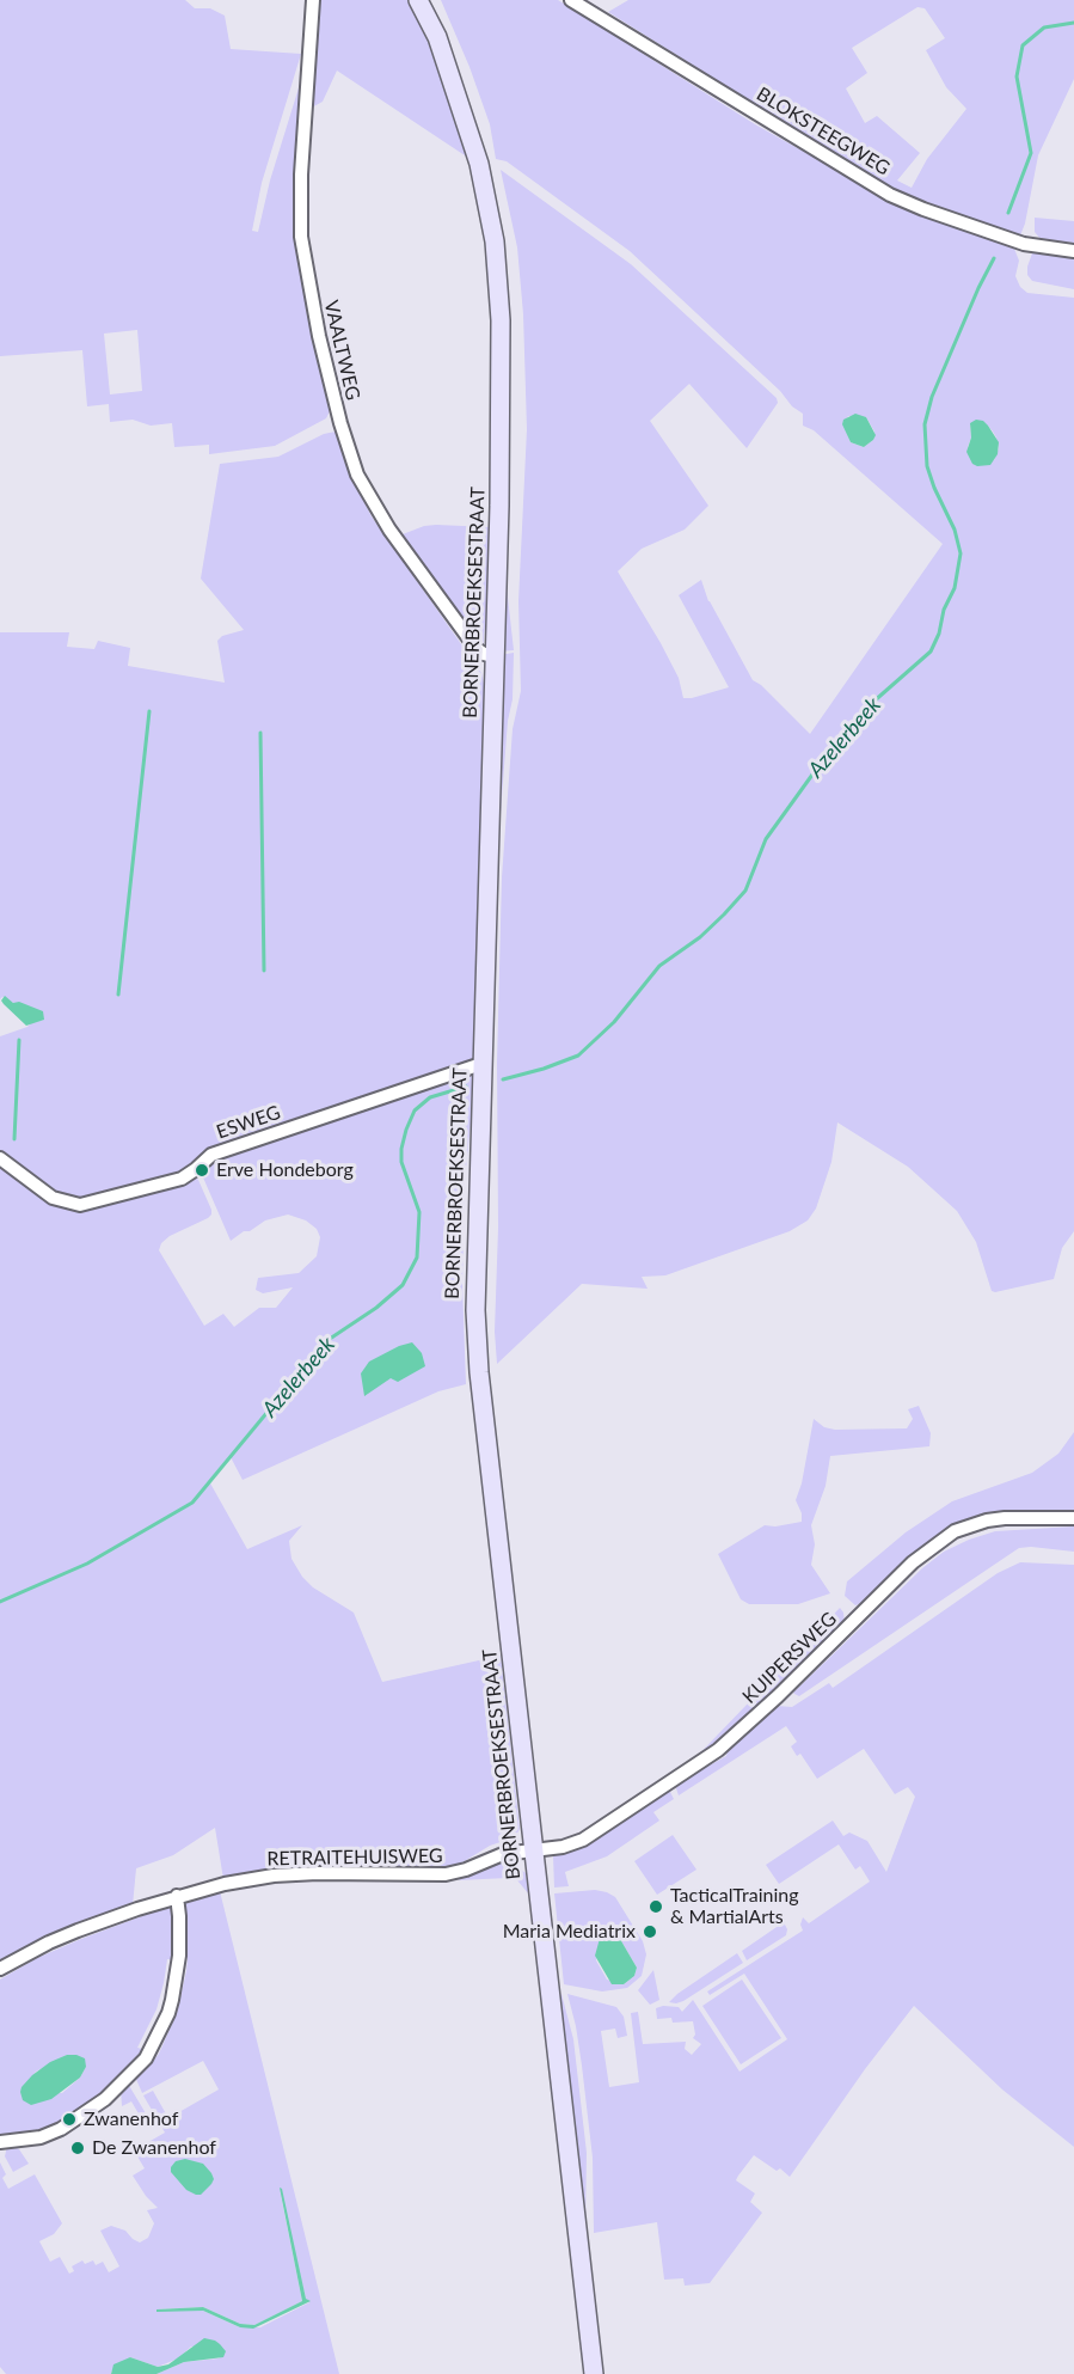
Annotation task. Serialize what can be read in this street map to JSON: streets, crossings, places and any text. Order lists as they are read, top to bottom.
{
  "streets": {
    "main road": ["BORNERBROEKSESTRAAT"],
    "street": [
      "BLOKSTEEGWEG",
      "VAALTWEG",
      "ESWEG",
      "KUIPERSWEG",
      "RETRAITEHUISWEG"
    ]
  },
  "crossings": [
    ["VAALTWEG", "BORNERBROEKSESTRAAT"],
    ["BORNERBROEKSESTRAAT", "ESWEG"],
    ["BORNERBROEKSESTRAAT", "KUIPERSWEG"],
    ["BORNERBROEKSESTRAAT", "RETRAITEHUISWEG"],
    ["KUIPERSWEG", "RETRAITEHUISWEG"]
  ],
  "water": ["Azelerbeek"],
  "places": [
    "Erve Hondeborg",
    "TacticalTraining & MartialArts",
    "Maria Mediatrix",
    "Zwanenhof",
    "De Zwanenhof"
  ]
}
